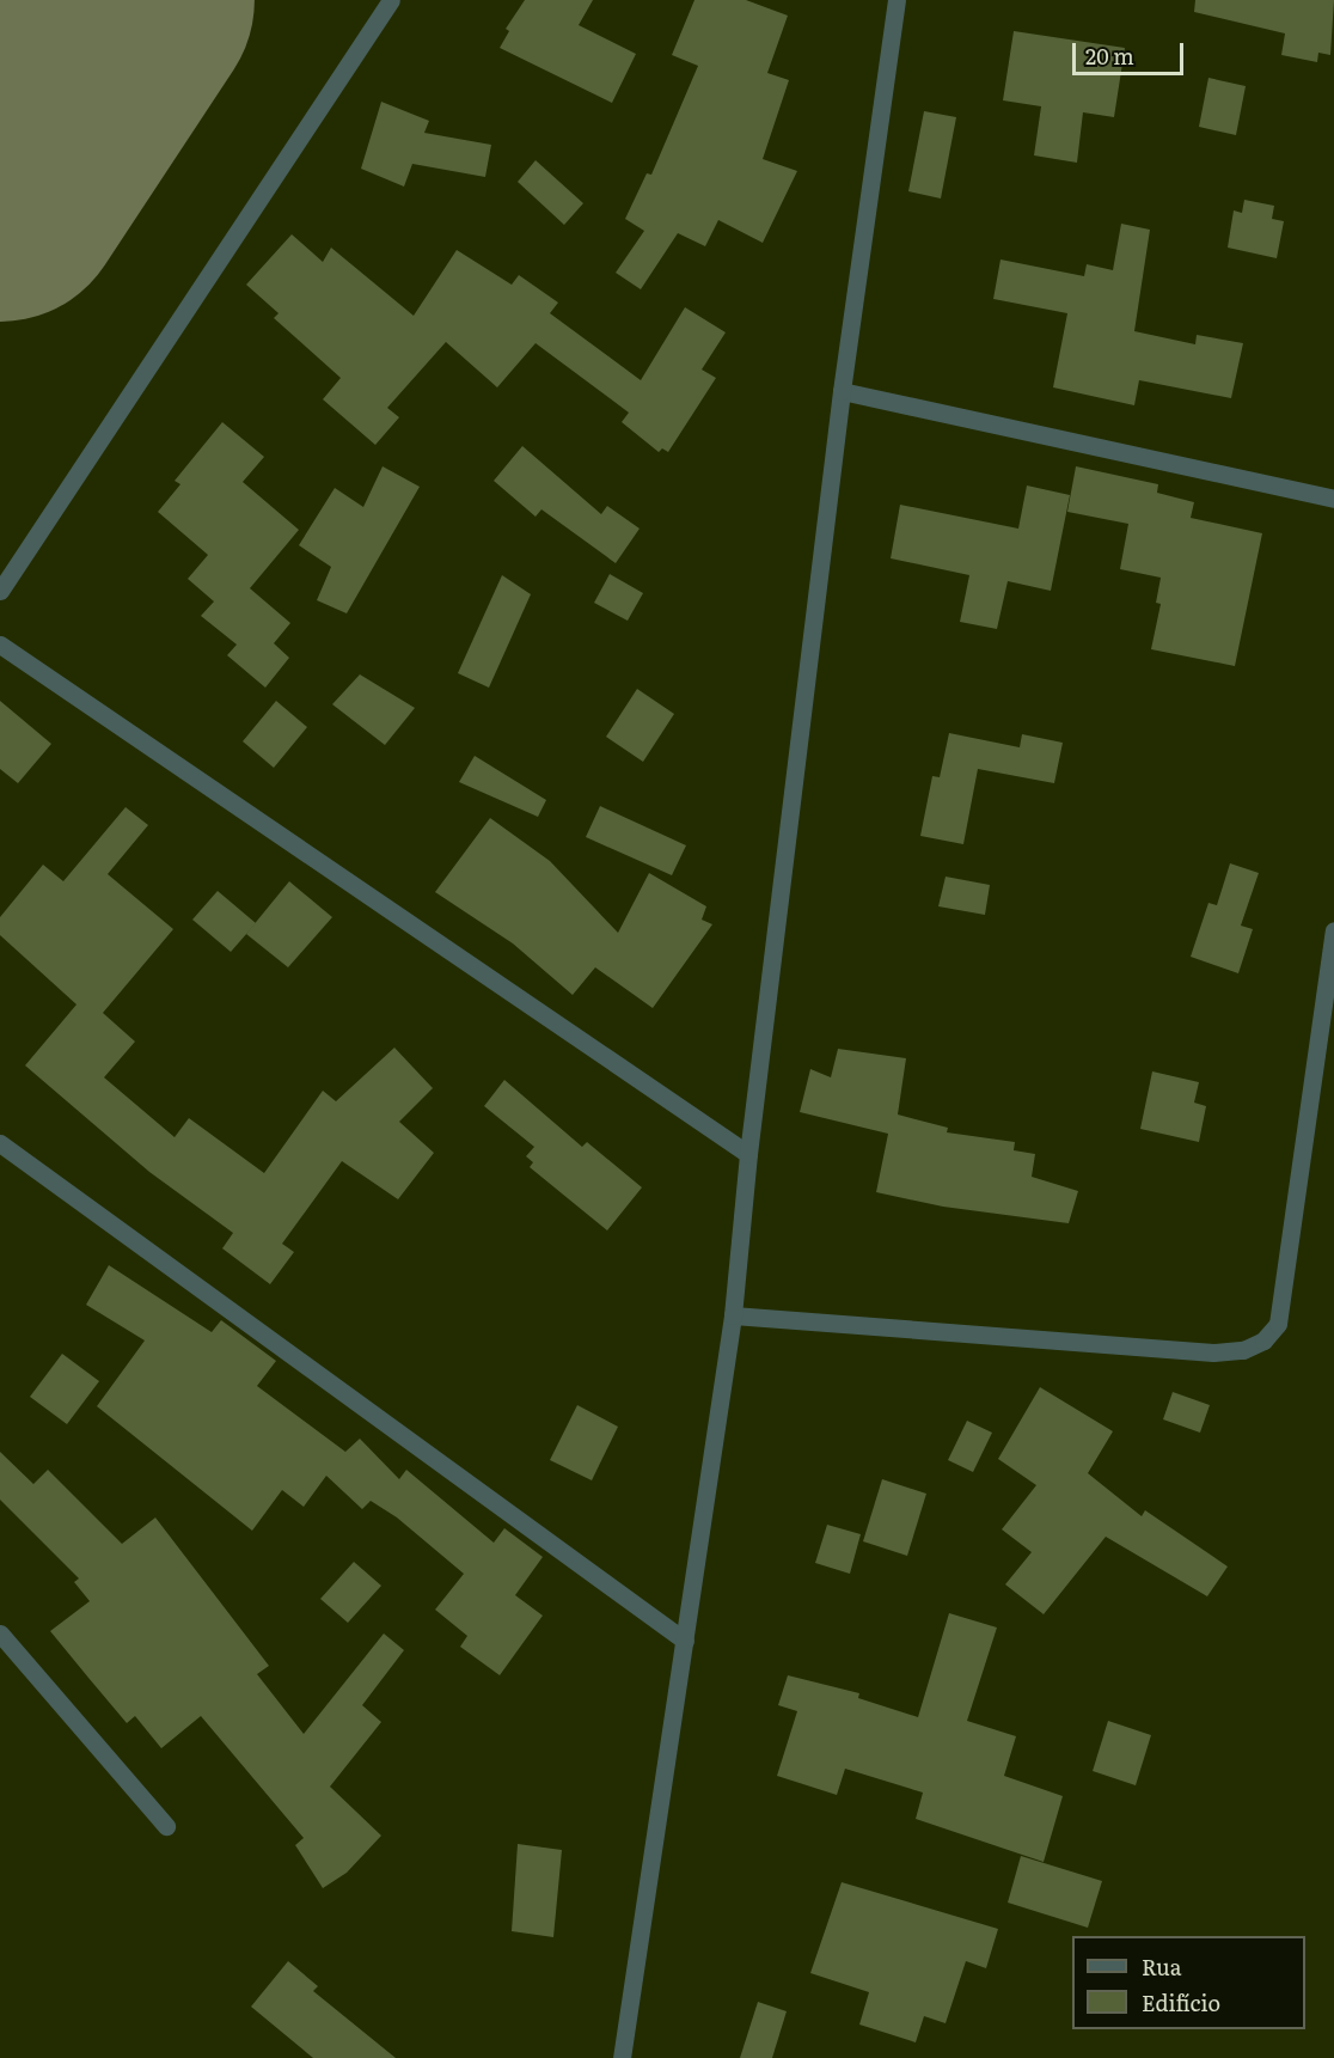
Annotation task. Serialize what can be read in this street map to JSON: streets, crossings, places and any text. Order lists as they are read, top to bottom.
{
  "legend": ["Rua", "Edifício"],
  "scale_bar": "20 m"
}
